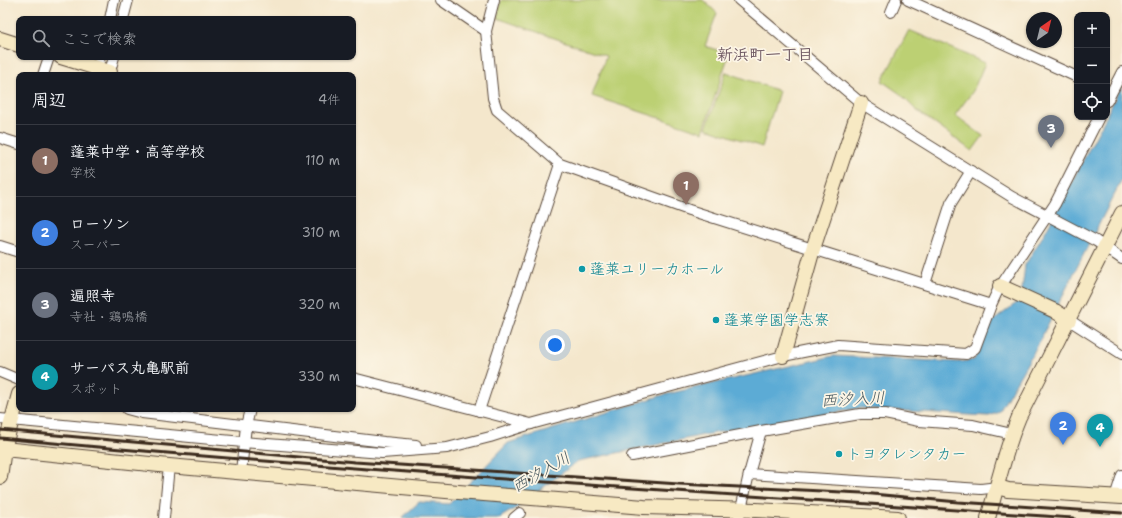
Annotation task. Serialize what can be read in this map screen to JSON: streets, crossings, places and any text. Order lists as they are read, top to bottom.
{
  "districts": ["新浜町一丁目"],
  "water": ["西汐入川"],
  "places": ["蓬莱ユリーカホール", "蓬莱学園学志寮", "トヨタレンタカー"],
  "north": "top right",
  "page": {
    "map_buttons": ["+", "−"],
    "search": "ここで検索",
    "heading": ["周辺", "4件"],
    "pins": [
      "3",
      "1",
      "2",
      "4"
    ],
    "list": [
      {
        "mark": "1",
        "name": "蓬莱中学・高等学校",
        "note": "学校",
        "value": "110 m"
      },
      {
        "mark": "2",
        "name": "ローソン",
        "note": "スーパー",
        "value": "310 m"
      },
      {
        "mark": "3",
        "name": "遍照寺",
        "note": "寺社 · 鶏鳴橋",
        "value": "320 m"
      },
      {
        "mark": "4",
        "name": "サーパス丸亀駅前",
        "note": "スポット",
        "value": "330 m"
      }
    ]
  }
}
